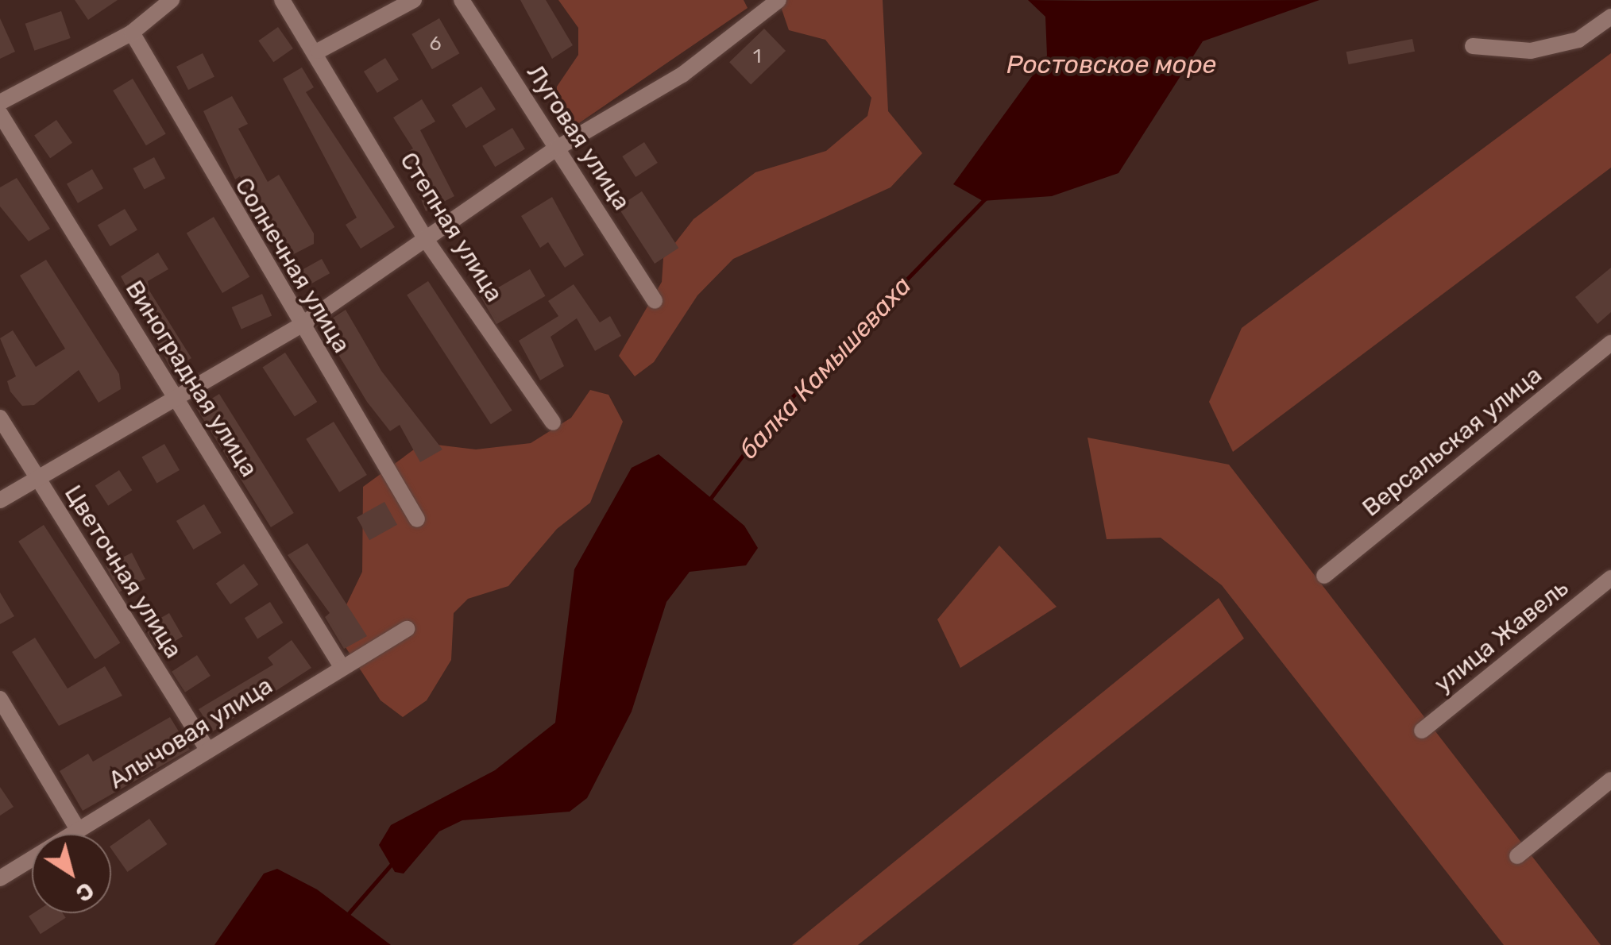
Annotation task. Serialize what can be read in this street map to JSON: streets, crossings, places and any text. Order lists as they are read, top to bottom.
{
  "streets": {
    "street": [
      "Луговая улица",
      "Степная улица",
      "Солнечная улица",
      "Виноградная улица",
      "Версальская улица",
      "Цветочная улица",
      "улица Жавель",
      "Алычовая улица"
    ]
  },
  "crossings": [
    ["Виноградная улица", "Алычовая улица"],
    ["Цветочная улица", "Алычовая улица"]
  ],
  "water": ["Ростовское море", "балка Камышеваха"],
  "house_numbers": ["6", "1"],
  "north": "bottom right"
}
